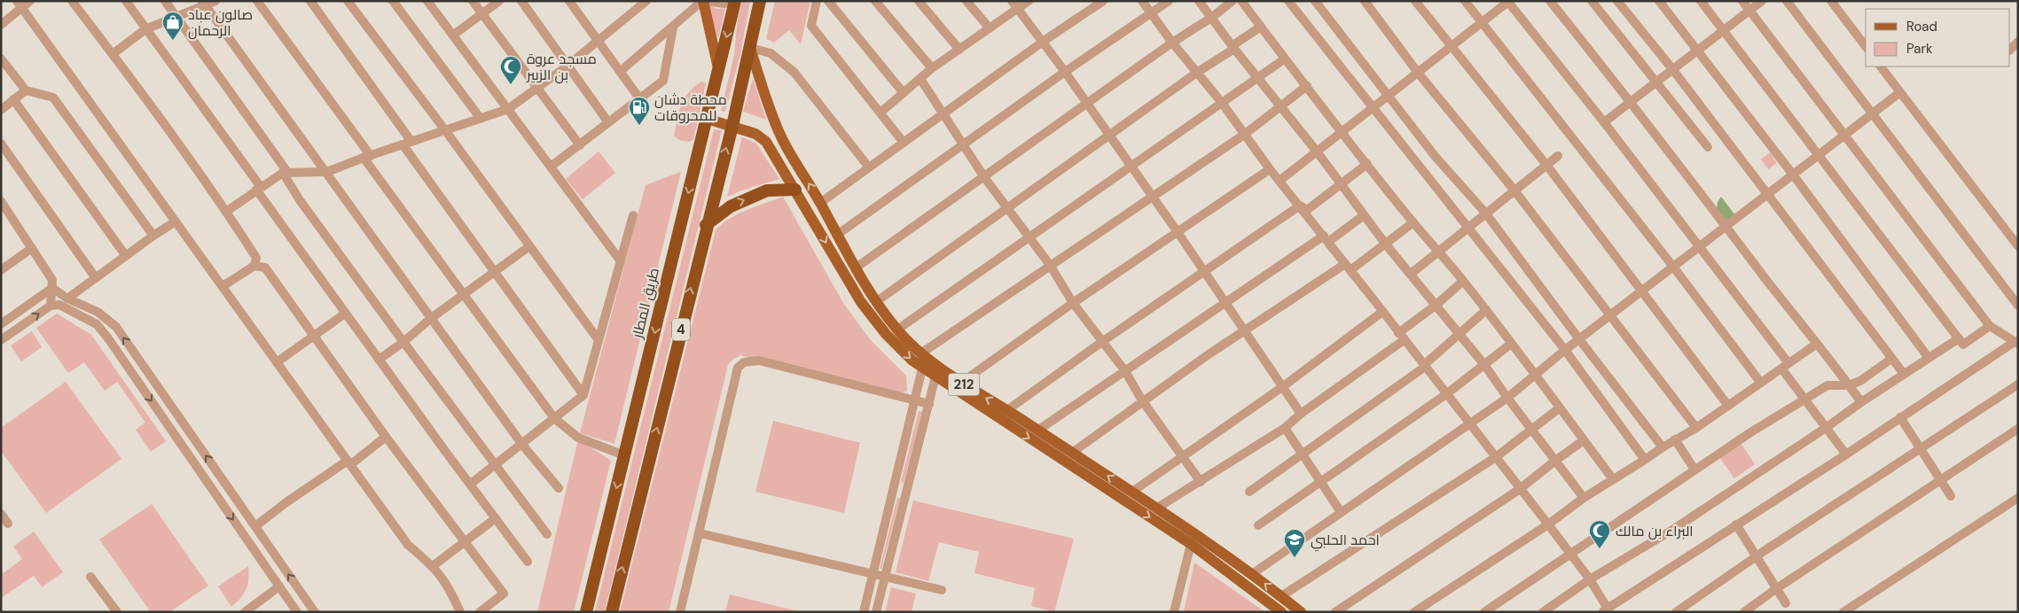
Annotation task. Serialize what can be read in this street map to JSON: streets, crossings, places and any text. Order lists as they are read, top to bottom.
{
  "streets": {
    "highway": ["طريق المطار", "4"],
    "main road": ["212"]
  },
  "crossings": [
    ["طريق المطار", "212"],
    ["4", "212"]
  ],
  "places": {
    "shop": ["صالون عباد الرحمان"],
    "mosque": ["مسجد عروة بن الزبير", "البراء بن مالك"],
    "fuel station": ["محطة دشان للمحروقات"],
    "school or university": ["احمد الحلبي"]
  },
  "legend": ["Road", "Park"]
}
